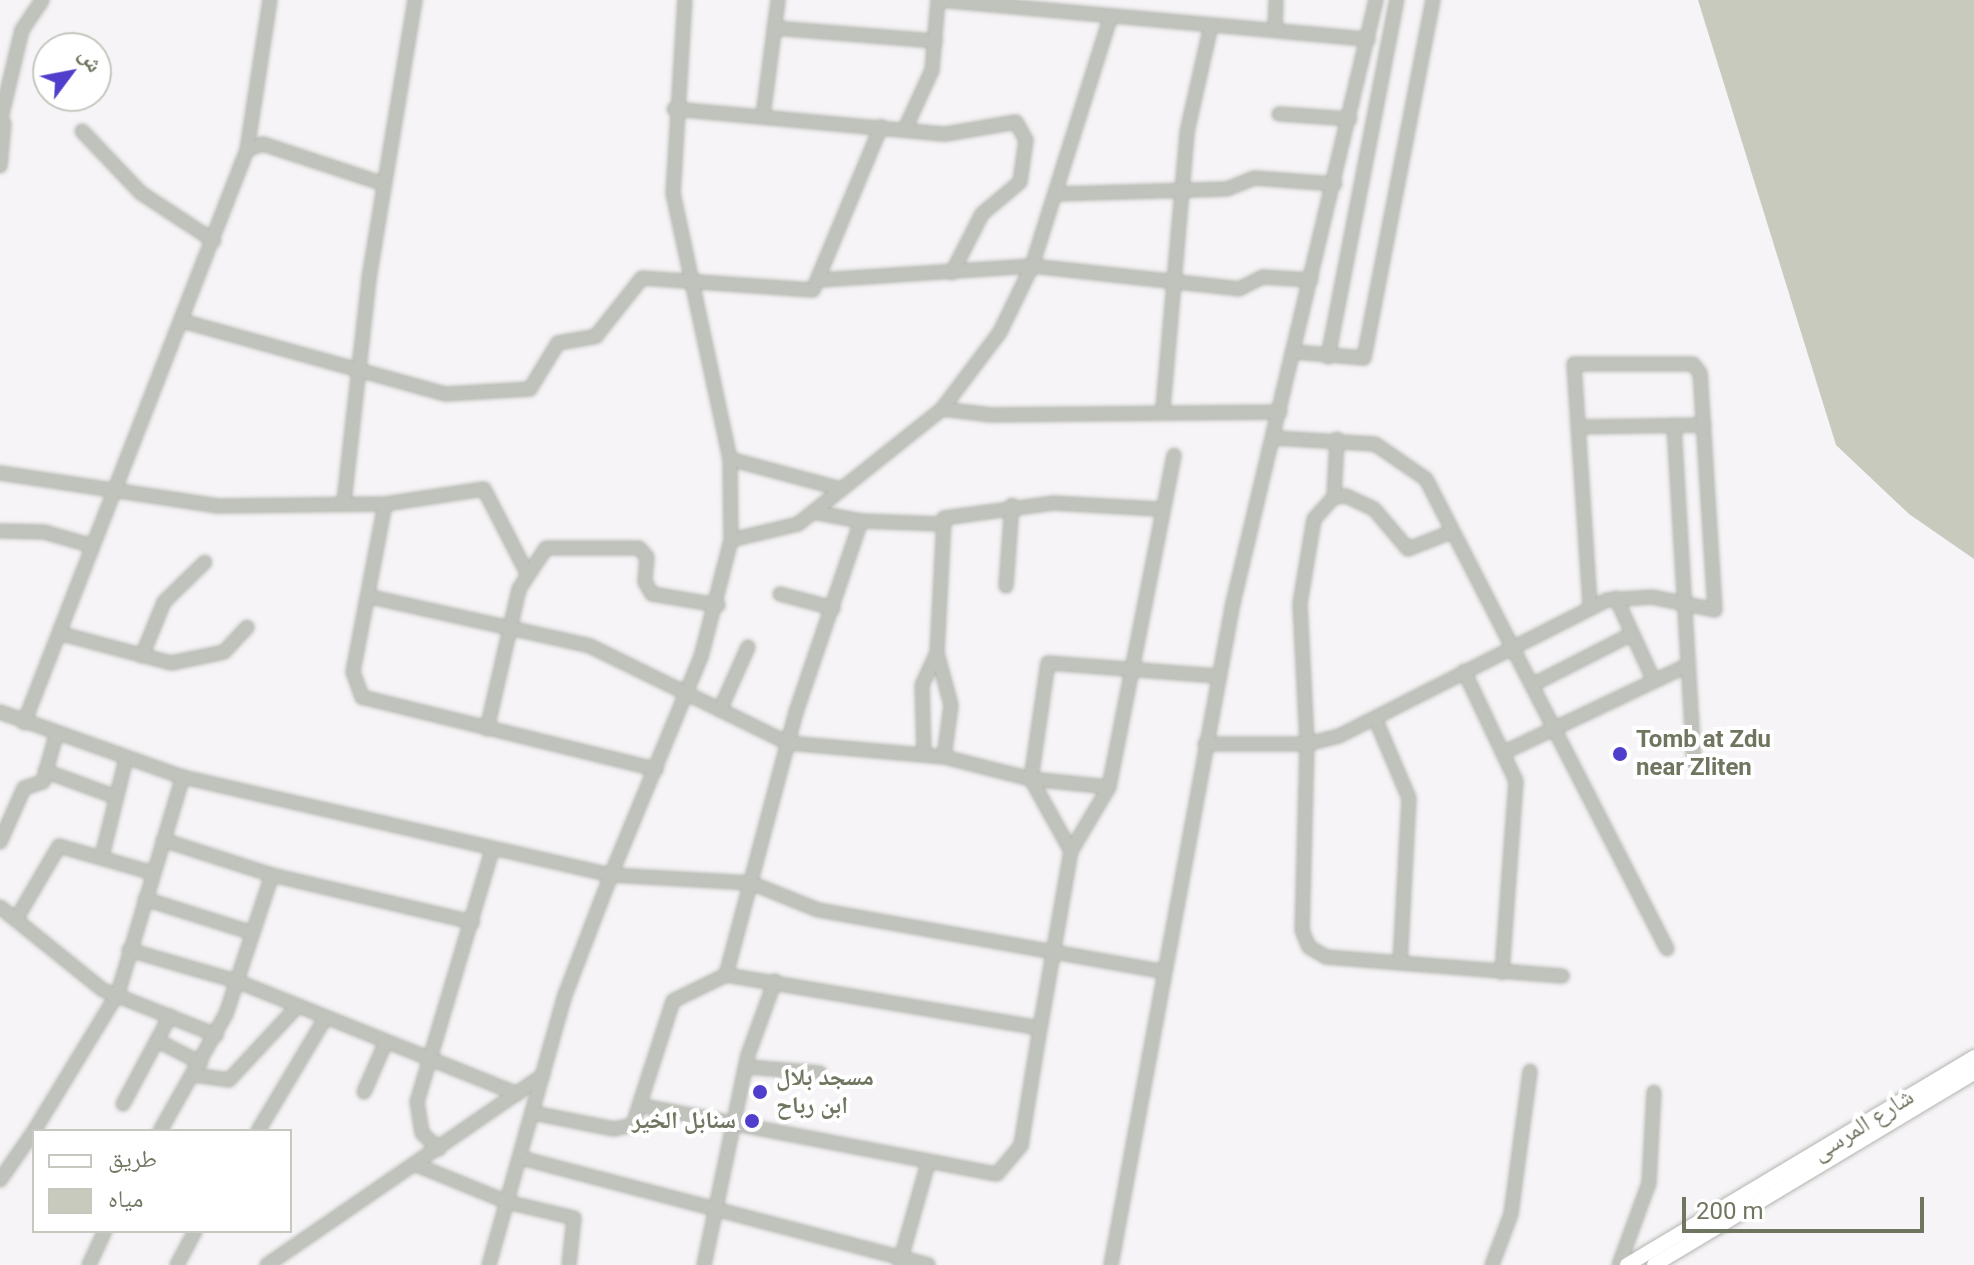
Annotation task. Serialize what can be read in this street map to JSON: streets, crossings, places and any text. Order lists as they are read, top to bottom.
{
  "streets": {
    "main road": ["شارع المرسى"]
  },
  "places": ["Tomb at Zdu near Zliten", "مسجد بلال ابن رباح", "سنابل الخير"],
  "legend": ["طريق", "مياه"],
  "scale_bar": "200 m",
  "north": "top right"
}
